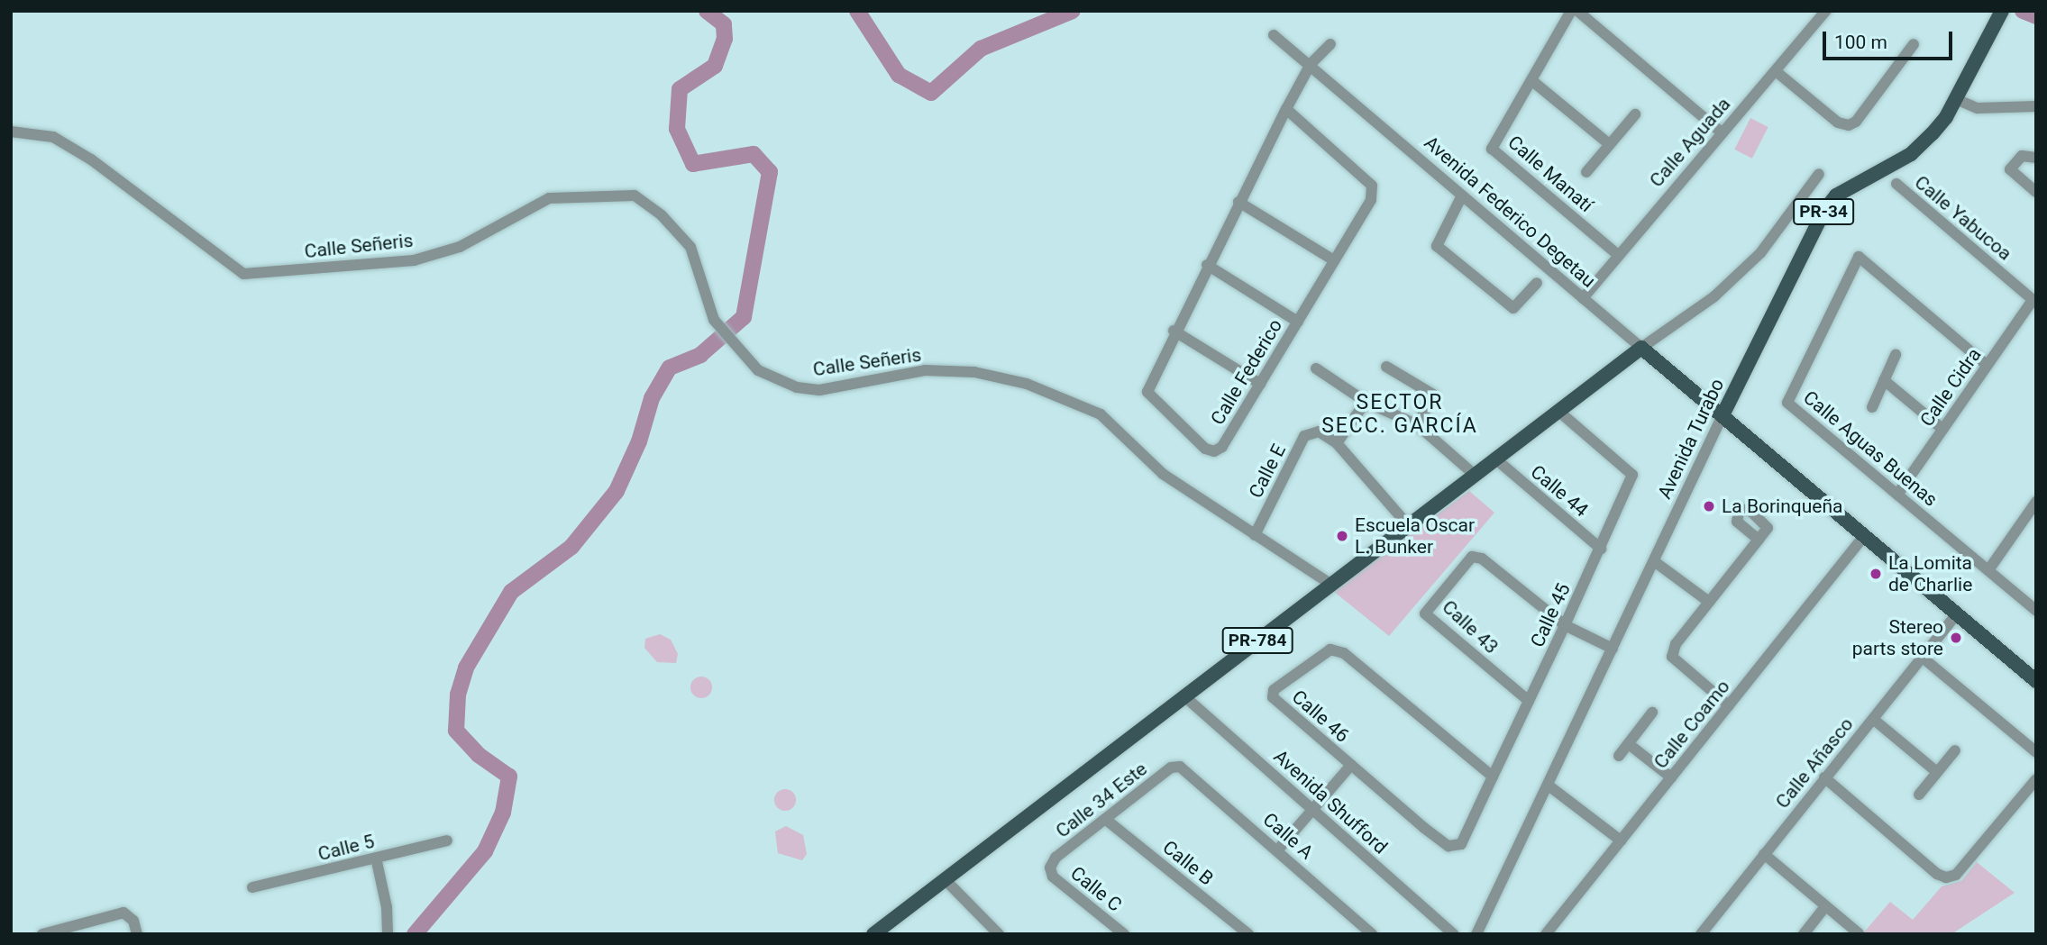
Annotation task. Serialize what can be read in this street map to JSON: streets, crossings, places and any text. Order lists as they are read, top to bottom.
{
  "streets": {
    "main road": [
      "Avenida Federico Degetau",
      "PR-34",
      "Avenida Turabo",
      "PR-784"
    ],
    "street": [
      "Calle Aguada",
      "Calle Manatí",
      "Calle Yabucoa",
      "Calle Señeris",
      "Calle Federico",
      "Calle Cidra",
      "Calle Aguas Buenas",
      "Calle E",
      "Calle 44",
      "Calle 45",
      "Calle 43",
      "Calle 46",
      "Calle Coamo",
      "Calle Añasco",
      "Calle 34 Este",
      "Avenida Shufford",
      "Calle A",
      "Calle 5",
      "Calle B",
      "Calle C"
    ]
  },
  "crossings": [
    ["Calle Aguada", "Calle Manatí"],
    ["Calle Aguada", "Avenida Federico Degetau"],
    ["Avenida Federico Degetau", "Calle Federico"],
    ["Avenida Federico Degetau", "Avenida Turabo"],
    ["Avenida Federico Degetau", "PR-784"],
    ["Avenida Federico Degetau", "Calle Coamo"],
    ["Avenida Federico Degetau", "Calle Añasco"],
    ["Calle Yabucoa", "Calle Cidra"],
    ["Calle Señeris", "Calle E"],
    ["Calle Señeris", "PR-784"],
    ["Calle Cidra", "Calle Aguas Buenas"],
    ["Avenida Turabo", "Calle 43"],
    ["Calle 44", "Calle 45"],
    ["Calle 44", "PR-784"],
    ["Calle 45", "Calle 43"],
    ["Calle 45", "PR-784"],
    ["Calle 45", "Calle 46"],
    ["PR-784", "Avenida Shufford"],
    ["Calle 34 Este", "Calle A"],
    ["Calle 34 Este", "Calle B"],
    ["Calle 34 Este", "Calle C"]
  ],
  "districts": ["SECTOR SECC. GARCÍA"],
  "places": [
    "La Borinqueña",
    "Escuela Oscar L. Bunker",
    "La Lomita de Charlie",
    "Stereo parts store"
  ],
  "scale_bar": "100 m"
}
